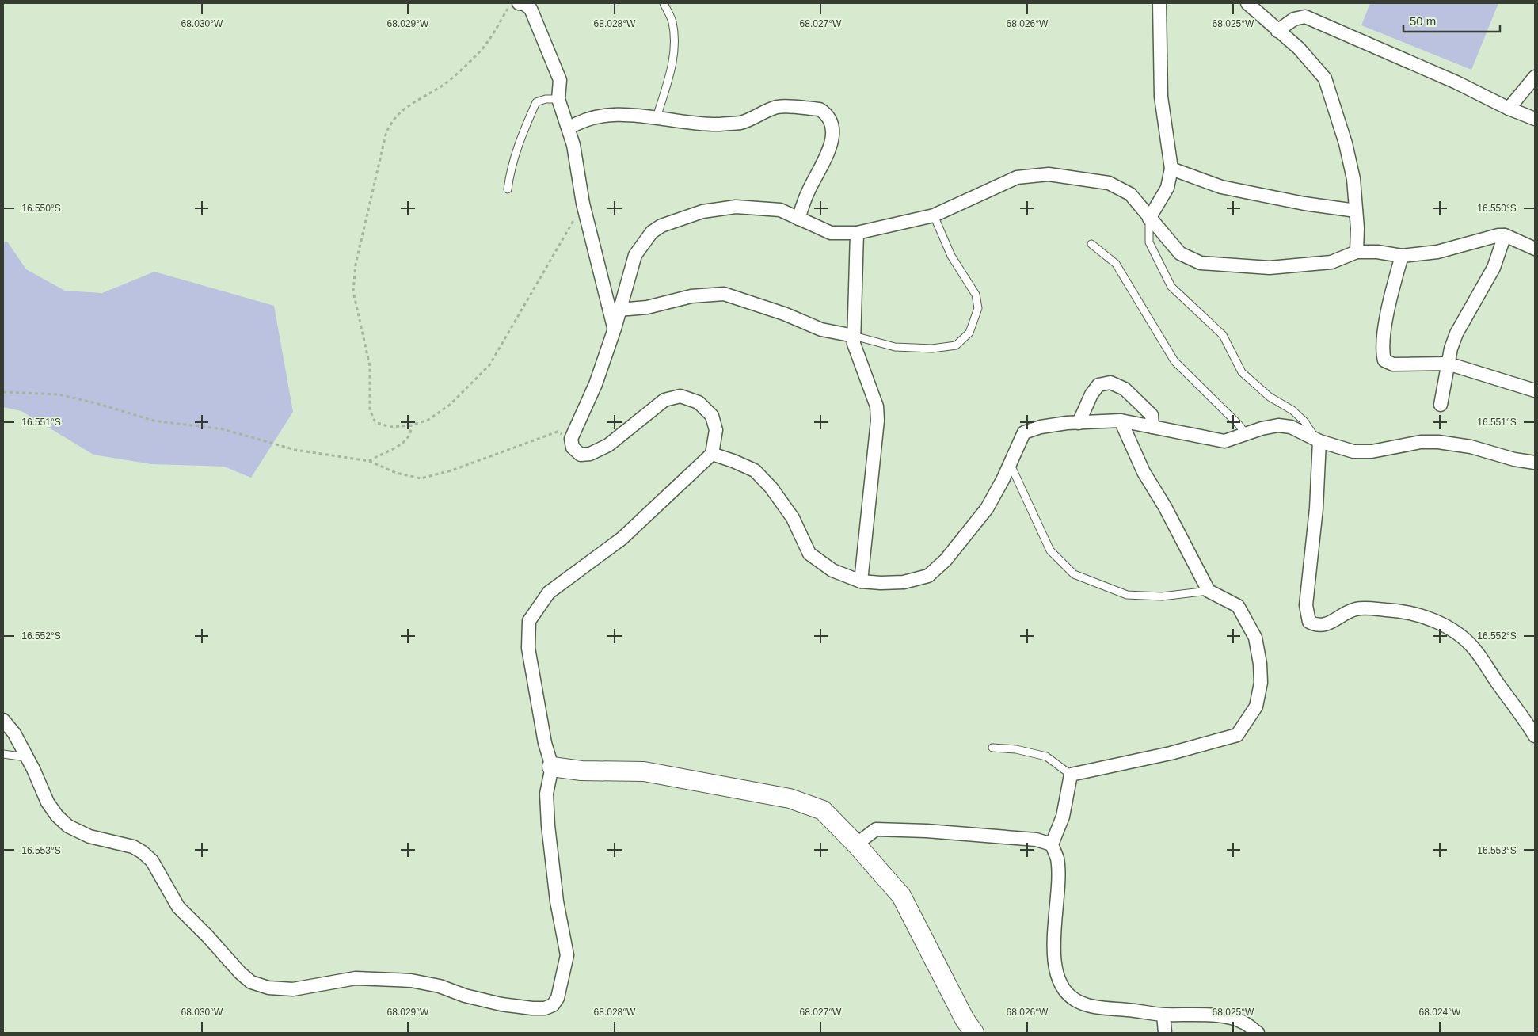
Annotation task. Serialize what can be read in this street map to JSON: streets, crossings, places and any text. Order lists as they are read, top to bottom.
{
  "scale_bar": "50 m",
  "coordinates": [
    "68.030°W",
    "68.029°W",
    "68.028°W",
    "68.027°W",
    "68.026°W",
    "68.025°W",
    "16.550°S",
    "16.551°S",
    "16.552°S",
    "16.553°S",
    "68.024°W"
  ]
}
